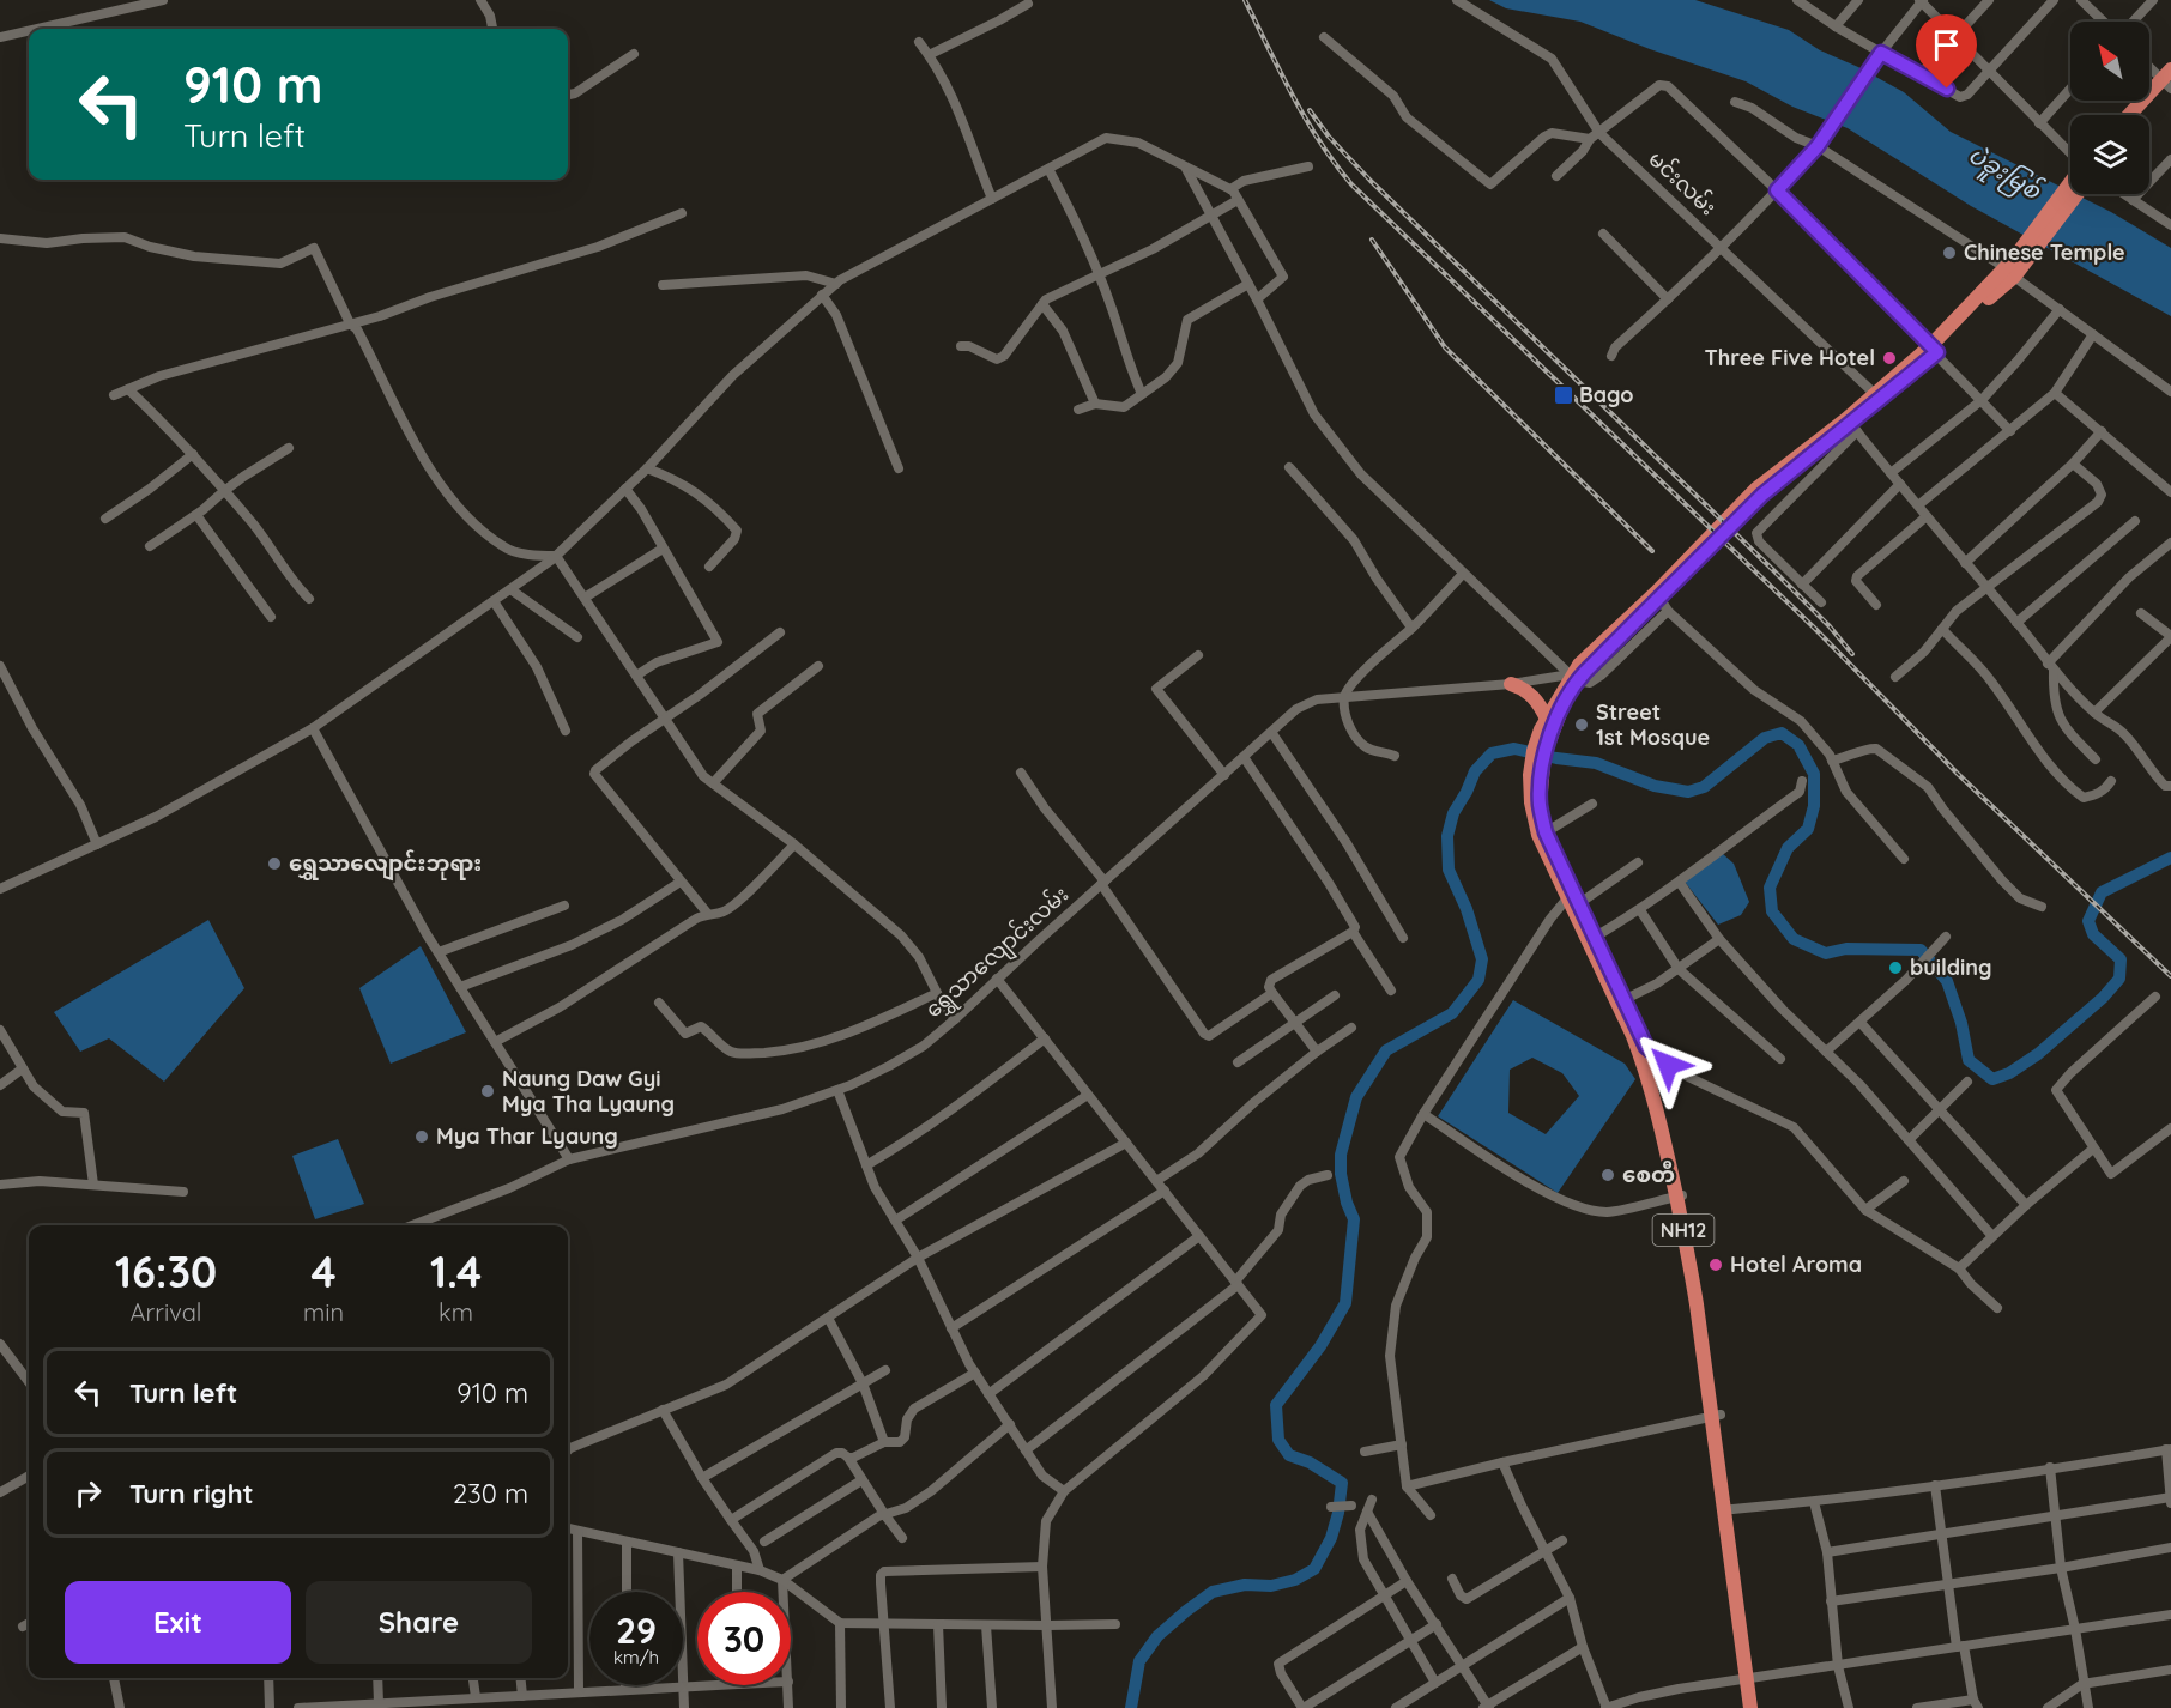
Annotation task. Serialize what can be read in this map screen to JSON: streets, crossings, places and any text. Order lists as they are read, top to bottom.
{
  "streets": {
    "highway": ["NH12"],
    "street": ["မင်းလမ်း", "ရွှေသာလျောင်းလမ်း"]
  },
  "crossings": [
    ["မင်းလမ်း", "NH12"],
    ["ရွှေသာလျောင်းလမ်း", "NH12"]
  ],
  "water": ["ပဲခူးမြစ်"],
  "places": {
    "other": [
      "Chinese Temple",
      "Three Five Hotel",
      "Street 1st Mosque",
      "ရွှေသာလျောင်းဘုရား",
      "building",
      "Naung Daw Gyi Mya Tha Lyaung",
      "Mya Thar Lyaung",
      "စေတီ",
      "Hotel Aroma"
    ],
    "transit": ["Bago"]
  },
  "north": "top left",
  "page": {
    "turn": ["910 m", "Turn left"],
    "eta": [
      "16:30",
      "Arrival",
      "4",
      "min",
      "1.4",
      "km"
    ],
    "list": [
      {
        "name": "Turn left",
        "value": "910 m"
      },
      {
        "name": "Turn right",
        "value": "230 m"
      }
    ],
    "buttons": ["Exit", "Share"],
    "speed": "29 km/h",
    "limit": "30"
  }
}
